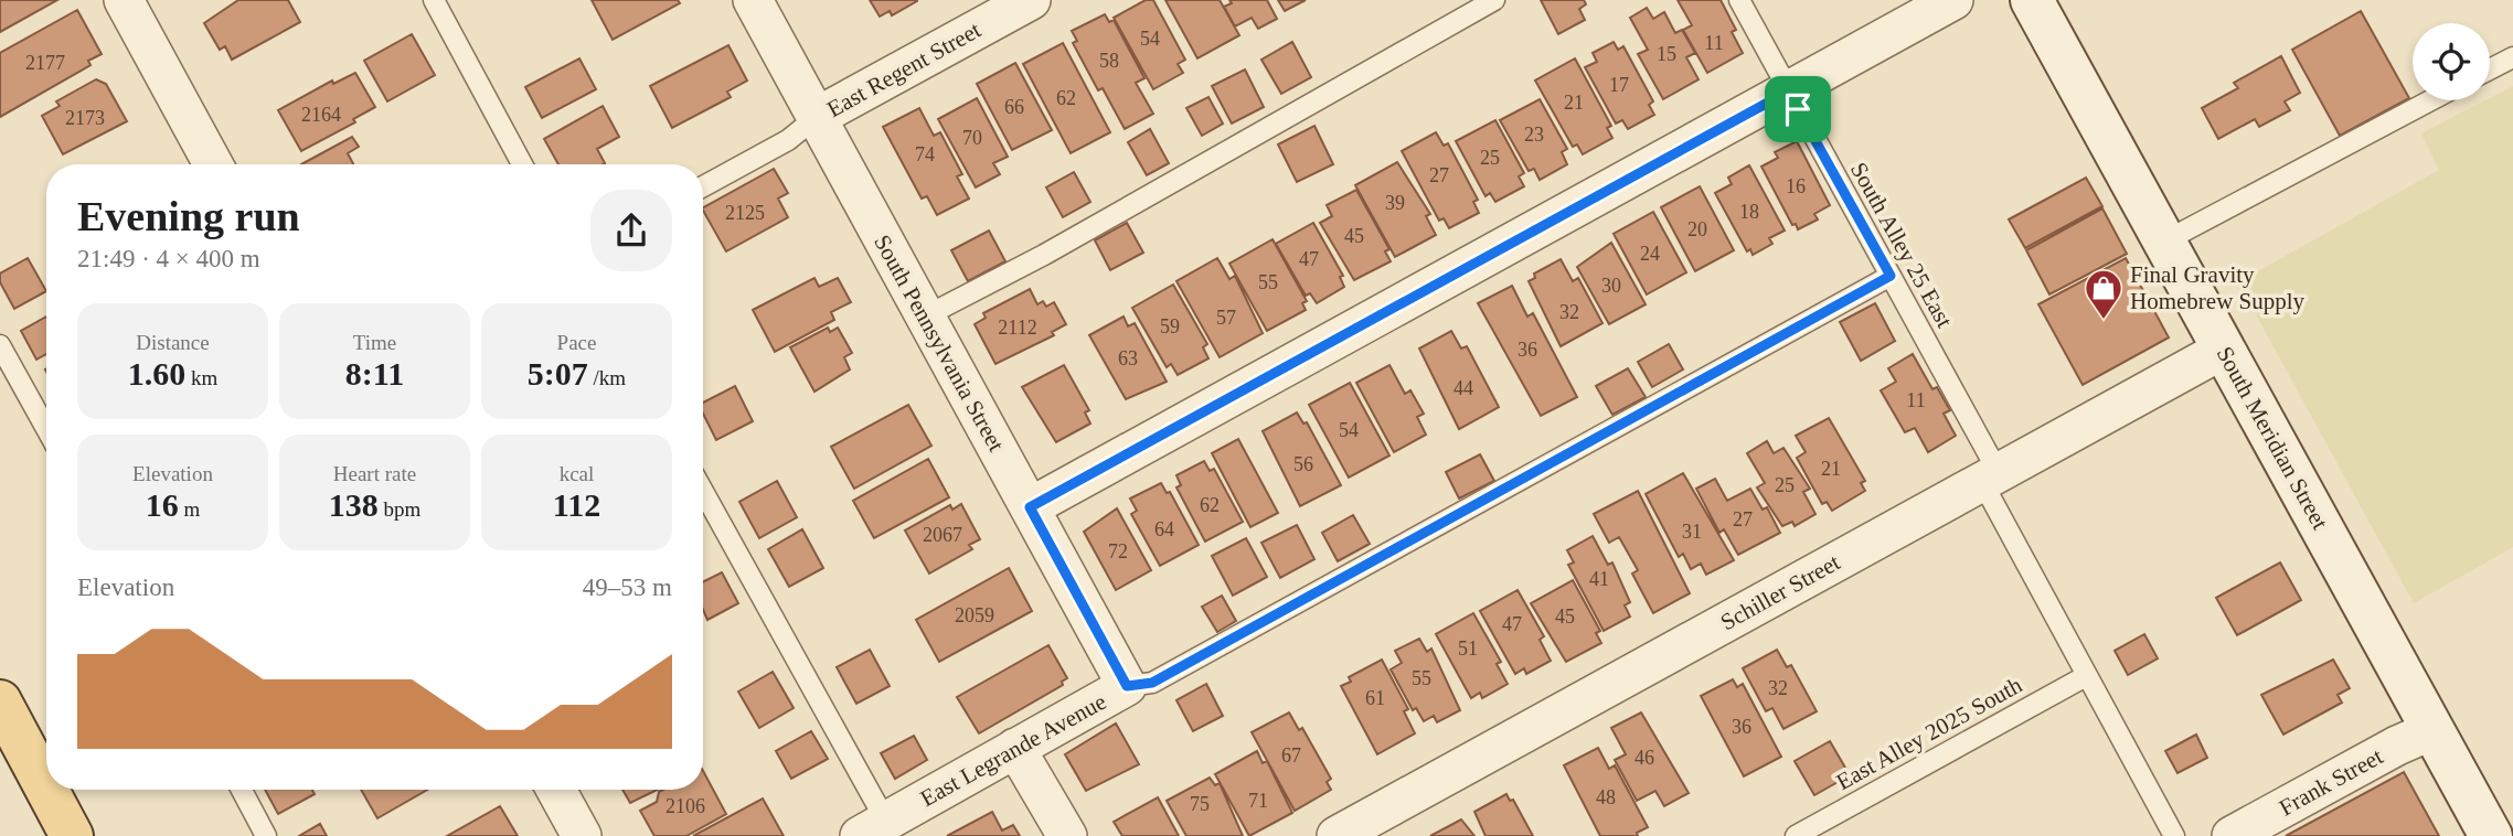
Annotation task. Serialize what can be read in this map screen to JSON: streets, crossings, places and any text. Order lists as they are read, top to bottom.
{
  "streets": {
    "main road": ["South Meridian Street"],
    "street": [
      "East Regent Street",
      "South Pennsylvania Street",
      "Schiller Street",
      "East Legrande Avenue",
      "Frank Street"
    ],
    "lane": ["South Alley 25 East", "East Alley 2025 South"]
  },
  "crossings": [
    ["East Regent Street", "South Pennsylvania Street"],
    ["South Alley 25 East", "Schiller Street"],
    ["South Alley 25 East", "East Alley 2025 South"],
    ["South Pennsylvania Street", "East Legrande Avenue"],
    ["South Meridian Street", "Schiller Street"],
    ["South Meridian Street", "Frank Street"]
  ],
  "places": {
    "shop": ["Final Gravity Homebrew Supply"]
  },
  "house_numbers": [
    "54",
    "11",
    "15",
    "58",
    "2177",
    "17",
    "62",
    "21",
    "66",
    "2164",
    "2173",
    "23",
    "70",
    "74",
    "25",
    "27",
    "16",
    "39",
    "18",
    "2125",
    "20",
    "45",
    "24",
    "47",
    "55",
    "30",
    "32",
    "57",
    "59",
    "2112",
    "36",
    "63",
    "44",
    "11",
    "54",
    "56",
    "21",
    "25",
    "62",
    "27",
    "64",
    "31",
    "2067",
    "72",
    "41",
    "2059",
    "45",
    "47",
    "51",
    "55",
    "32",
    "61",
    "36",
    "67",
    "46",
    "48",
    "71",
    "75",
    "2106"
  ],
  "page": {
    "heading": ["Evening run", "21:49 · 4 × 400 m"],
    "stats": [
      ["Distance", "1.60 km"],
      ["Time", "8:11"],
      ["Pace", "5:07 /km"],
      ["Elevation", "16 m"],
      ["Heart rate", "138 bpm"],
      ["kcal", "112"]
    ],
    "chart": ["Elevation", "49–53 m"]
  }
}
